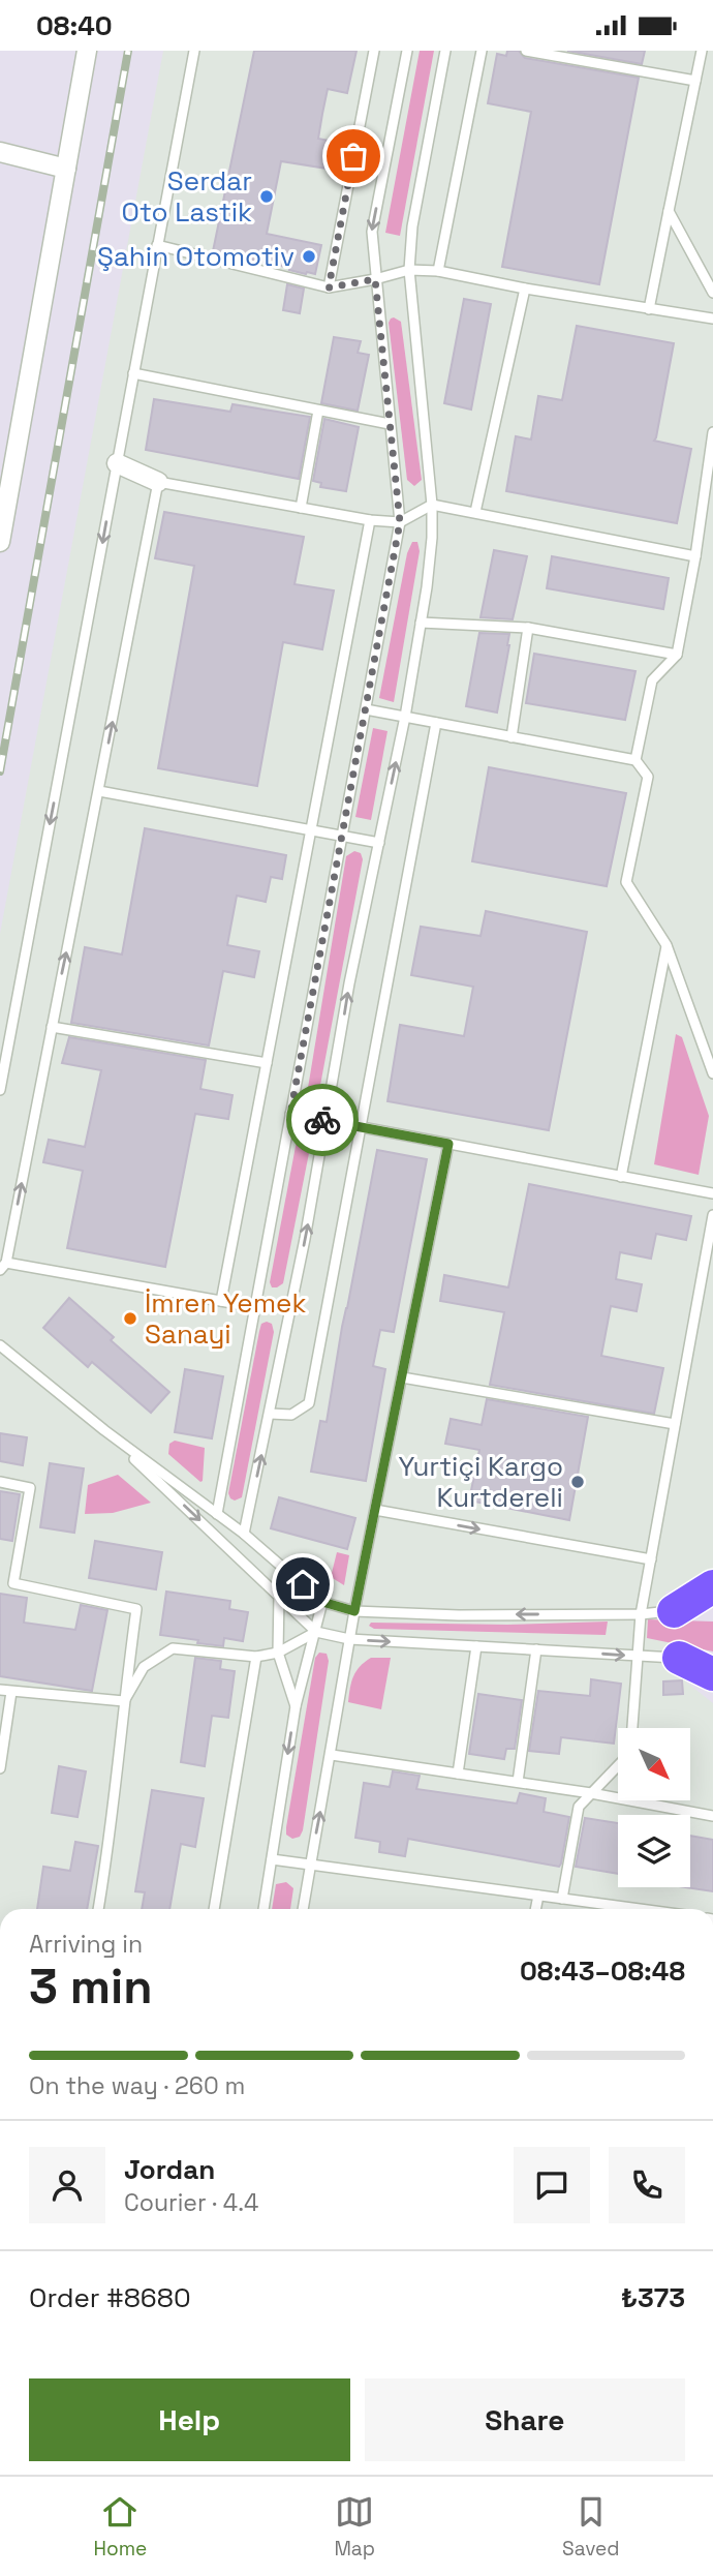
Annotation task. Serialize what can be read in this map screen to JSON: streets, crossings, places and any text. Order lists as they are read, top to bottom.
{
  "places": [
    "Serdar Oto Lastik",
    "Şahin Otomotiv",
    "İmren Yemek Sanayi",
    "Yurtiçi Kargo Kurtdereli"
  ],
  "north": "bottom right",
  "page": {
    "status": "08:40",
    "heading": ["3 min", "Arriving in", "08:43–08:48"],
    "panel": [
      "Jordan",
      "Courier · 4.4",
      "Order #8680",
      "₺373"
    ],
    "bar": "On the way · 260 m",
    "buttons": ["Help", "Share"],
    "tabs": ["Home", "Map", "Saved"]
  }
}
